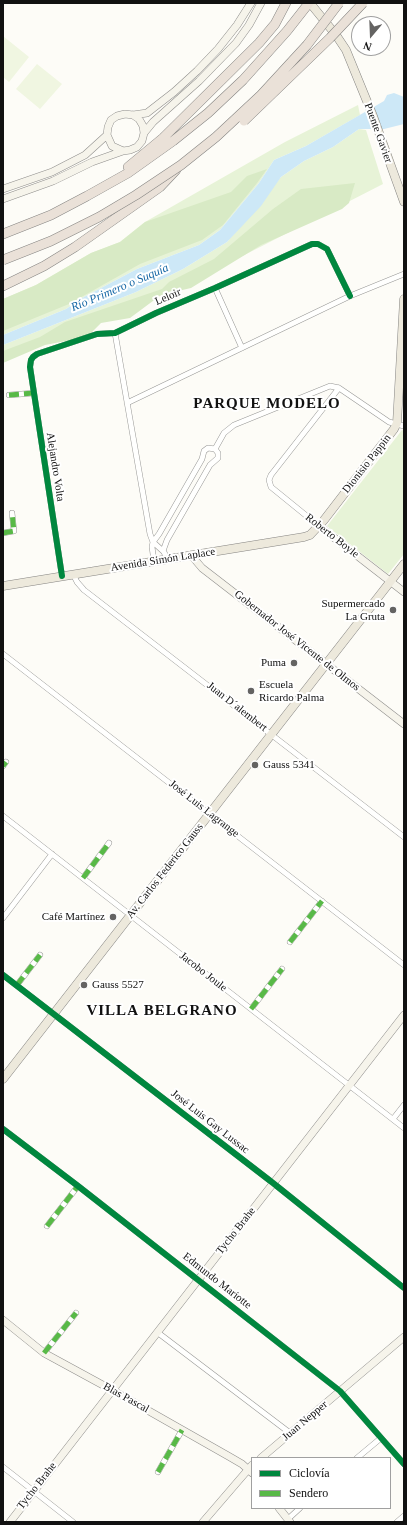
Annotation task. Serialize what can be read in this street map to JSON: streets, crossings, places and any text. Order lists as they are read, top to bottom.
{
  "streets": {
    "main road": [
      "Puente Gavier",
      "Dionisio Pappin",
      "Roberto Boyle",
      "Avenida Simón Laplace",
      "Gobernador José Vicente de Olmos",
      "Av. Carlos Federico Gauss",
      "Tycho Brahe",
      "Blas Pascal",
      "Juan Nepper"
    ],
    "street": [
      "Leloir",
      "Alejandro Volta",
      "Juan D´alembert",
      "José Luis Lagrange",
      "Jacobo Joule",
      "José Luis Gay Lussac",
      "Edmundo Mariotte"
    ]
  },
  "crossings": [
    ["Leloir", "Alejandro Volta"],
    ["Dionisio Pappin", "Roberto Boyle"],
    ["Dionisio Pappin", "Avenida Simón Laplace"],
    ["Alejandro Volta", "Avenida Simón Laplace"],
    ["Roberto Boyle", "Avenida Simón Laplace"],
    ["Roberto Boyle", "Av. Carlos Federico Gauss"],
    ["Avenida Simón Laplace", "Gobernador José Vicente de Olmos"],
    ["Avenida Simón Laplace", "Juan D´alembert"],
    ["Gobernador José Vicente de Olmos", "Av. Carlos Federico Gauss"],
    ["Juan D´alembert", "Av. Carlos Federico Gauss"],
    ["José Luis Lagrange", "Av. Carlos Federico Gauss"],
    ["Av. Carlos Federico Gauss", "Jacobo Joule"],
    ["Av. Carlos Federico Gauss", "José Luis Gay Lussac"],
    ["Jacobo Joule", "Tycho Brahe"],
    ["José Luis Gay Lussac", "Tycho Brahe"],
    ["Tycho Brahe", "Edmundo Mariotte"],
    ["Tycho Brahe", "Blas Pascal"],
    ["Edmundo Mariotte", "Juan Nepper"]
  ],
  "districts": ["PARQUE MODELO", "VILLA BELGRANO"],
  "water": ["Río Primero o Suquía"],
  "places": [
    "Supermercado La Gruta",
    "Puma",
    "Escuela Ricardo Palma",
    "Gauss 5341",
    "Café Martínez",
    "Gauss 5527"
  ],
  "legend": ["Ciclovía", "Sendero"],
  "north": "bottom"
}
